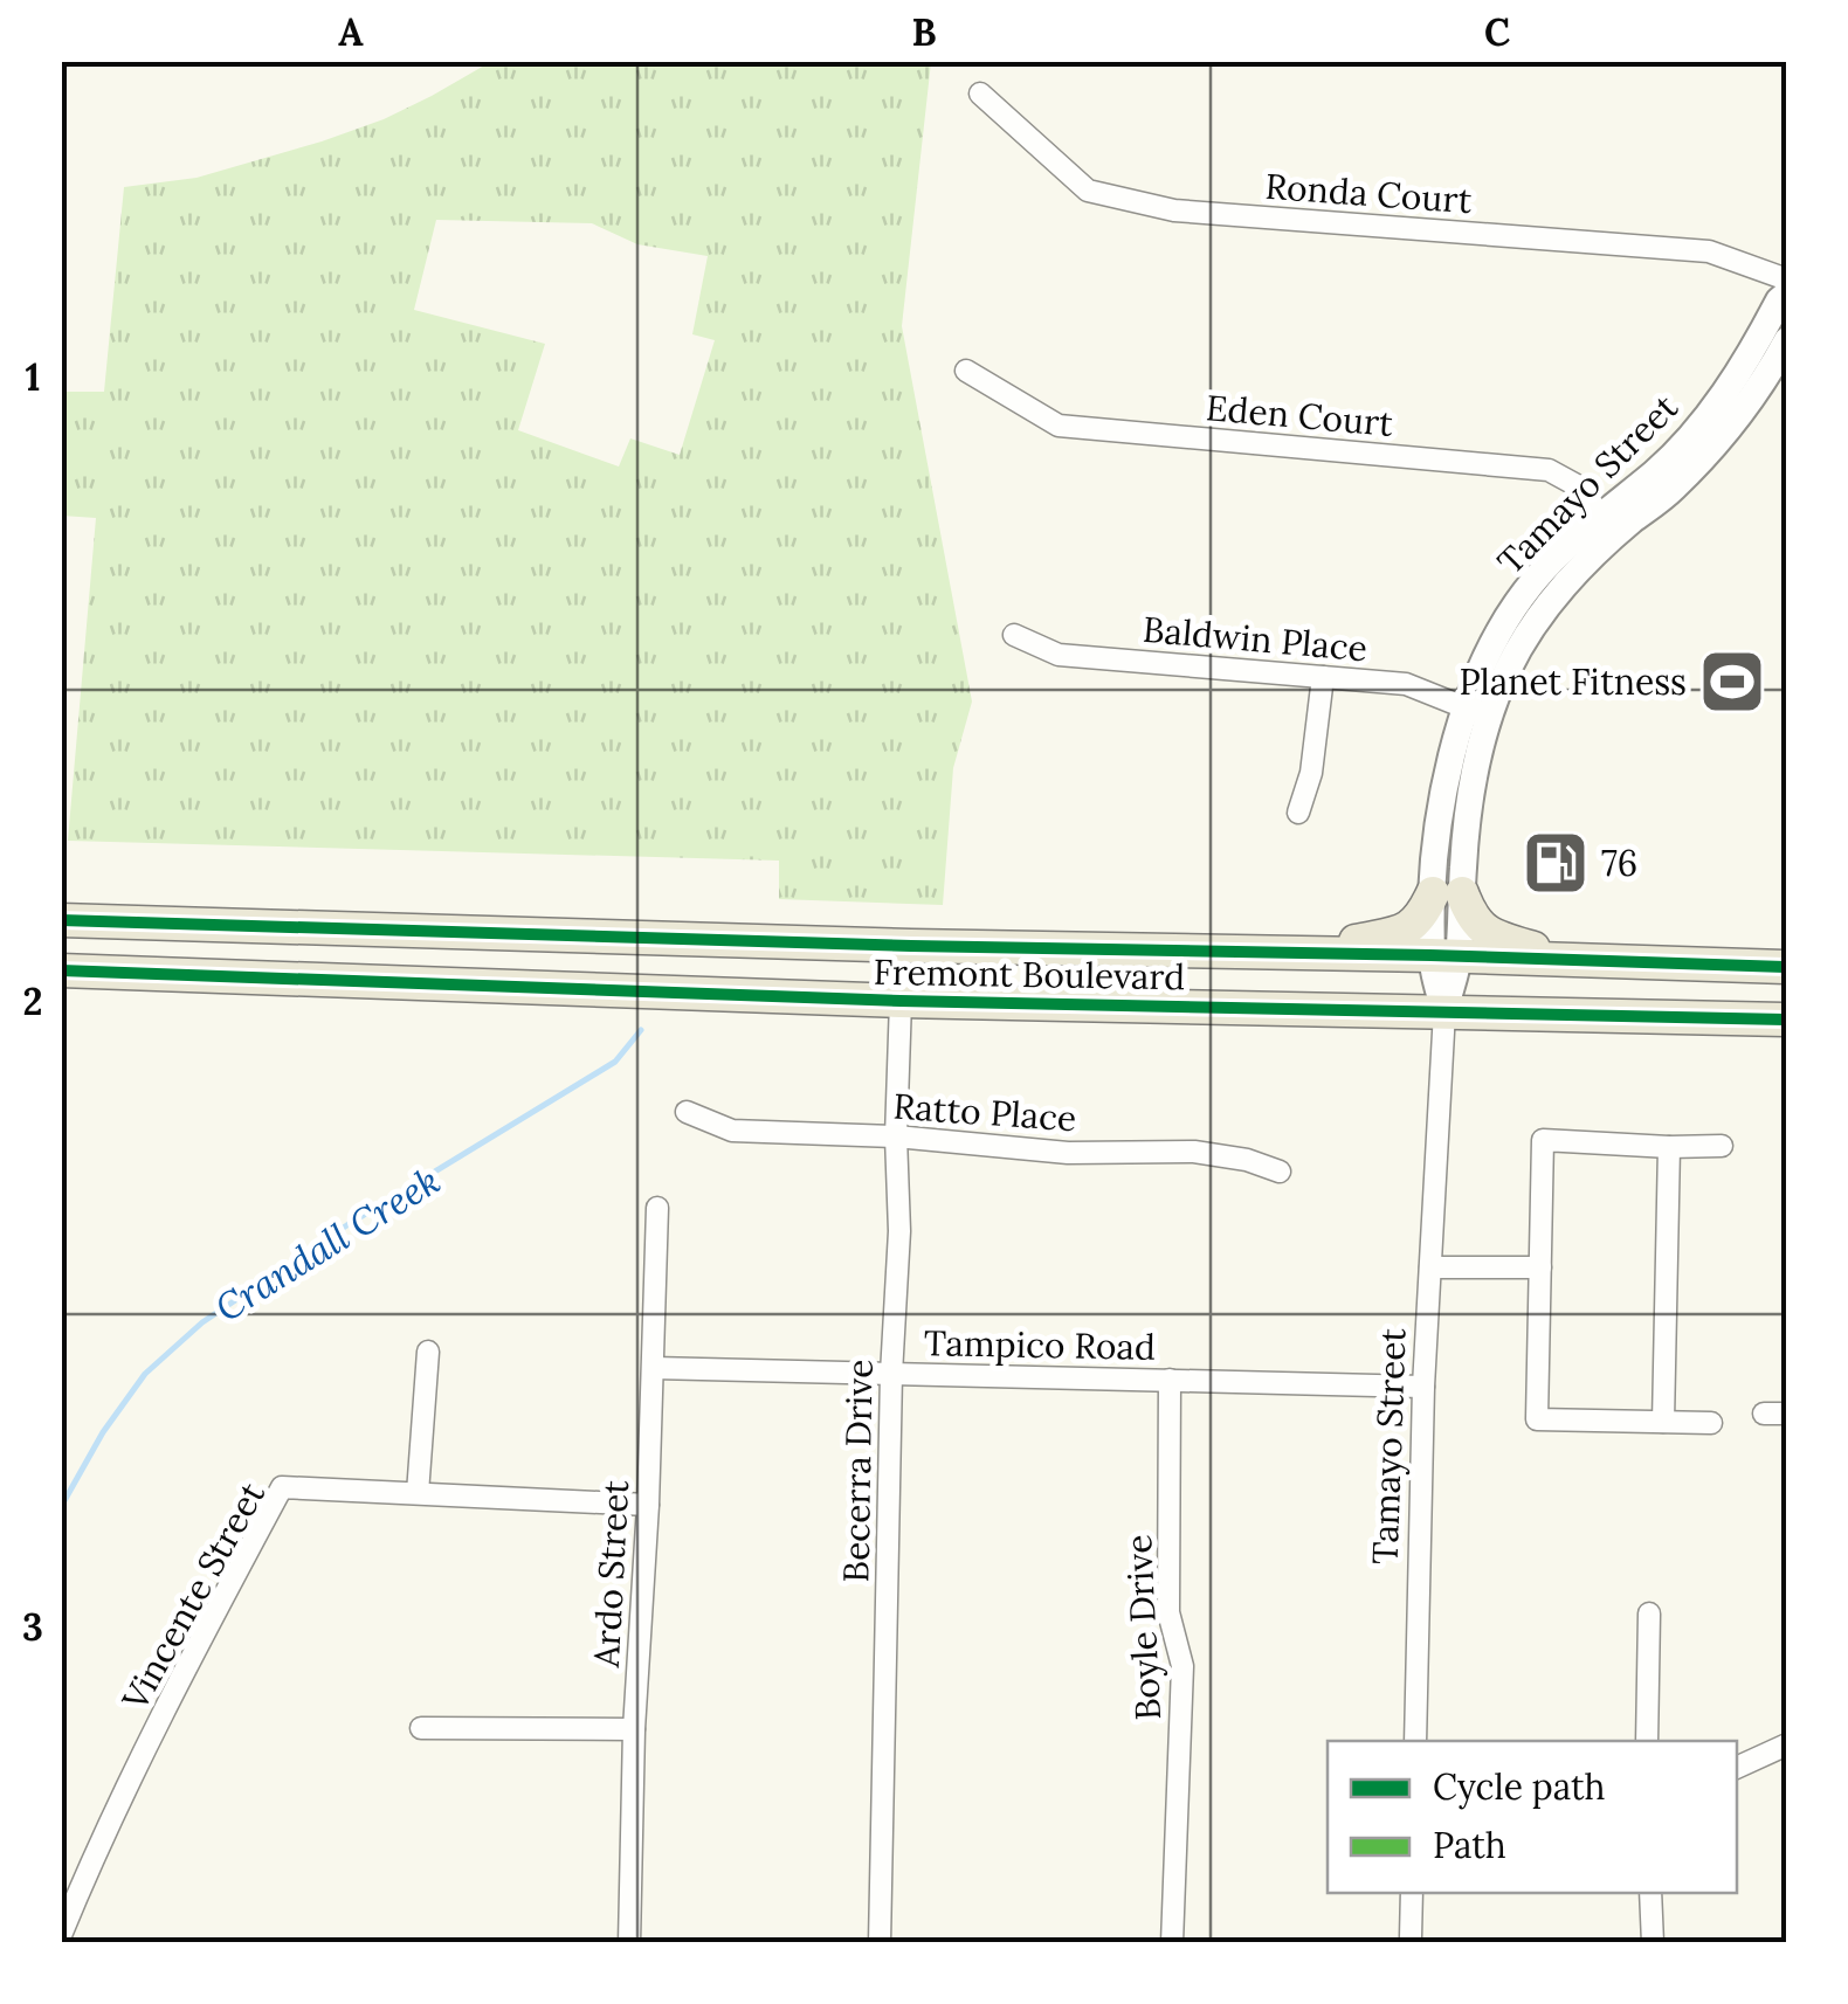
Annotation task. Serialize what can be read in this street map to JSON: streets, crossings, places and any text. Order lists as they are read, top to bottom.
{
  "streets": {
    "main road": ["Fremont Boulevard"],
    "street": [
      "Ronda Court",
      "Eden Court",
      "Tamayo Street",
      "Baldwin Place",
      "Ratto Place",
      "Tampico Road",
      "Becerra Drive",
      "Ardo Street",
      "Vincente Street",
      "Boyle Drive"
    ]
  },
  "crossings": [
    ["Eden Court", "Tamayo Street"],
    ["Tamayo Street", "Baldwin Place"],
    ["Tamayo Street", "Fremont Boulevard"],
    ["Tamayo Street", "Tampico Road"],
    ["Fremont Boulevard", "Becerra Drive"],
    ["Ratto Place", "Becerra Drive"],
    ["Tampico Road", "Becerra Drive"],
    ["Tampico Road", "Ardo Street"],
    ["Tampico Road", "Boyle Drive"],
    ["Ardo Street", "Vincente Street"]
  ],
  "water": ["Crandall Creek"],
  "places": {
    "sports": ["Planet Fitness"],
    "fuel station": ["76"]
  },
  "legend": ["Cycle path", "Path"],
  "grid": {
    "columns": ["A", "B", "C"],
    "rows": ["1", "2", "3"]
  }
}
